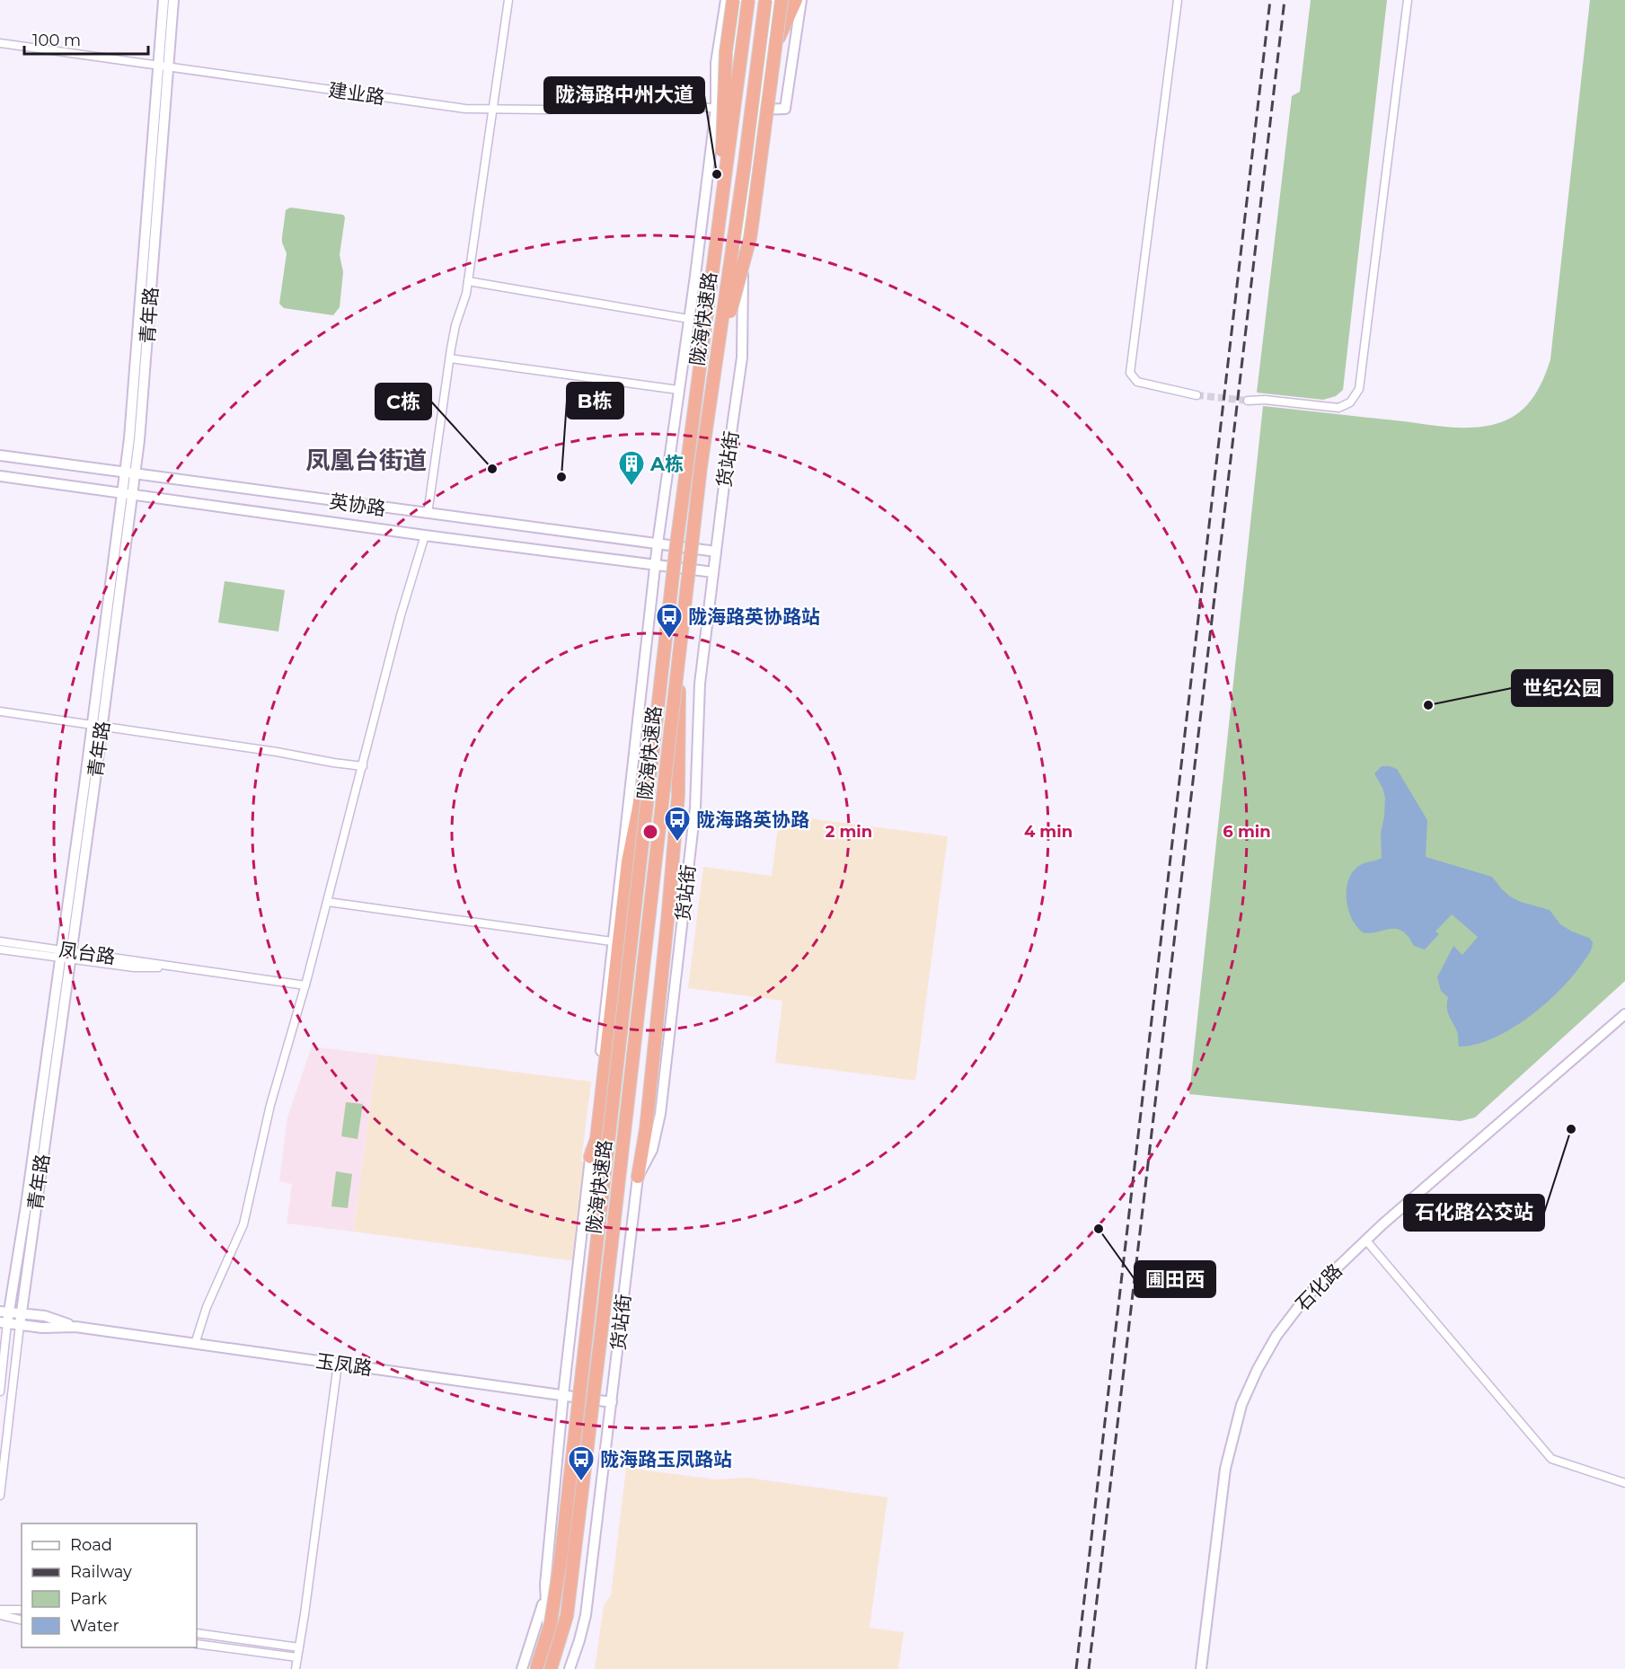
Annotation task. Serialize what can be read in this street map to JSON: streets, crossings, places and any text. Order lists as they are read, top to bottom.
{
  "streets": {
    "highway": ["陇海快速路"],
    "street": [
      "建业路",
      "青年路",
      "货站街",
      "英协路",
      "凤台路",
      "石化路",
      "玉凤路"
    ]
  },
  "crossings": [
    ["建业路", "青年路"],
    ["青年路", "英协路"],
    ["青年路", "凤台路"],
    ["青年路", "玉凤路"],
    ["货站街", "英协路"],
    ["货站街", "玉凤路"]
  ],
  "districts": ["凤凰台街道"],
  "places": {
    "other": [
      "陇海路中州大道",
      "C栋",
      "B栋",
      "世纪公园",
      "石化路公交站",
      "圃田西"
    ],
    "building": ["A栋"],
    "bus stop": ["陇海路英协路站", "陇海路英协路", "陇海路玉凤路站"]
  },
  "legend": [
    "Road",
    "Railway",
    "Park",
    "Water"
  ],
  "scale_bar": "100 m",
  "rings": ["2 min", "4 min", "6 min"]
}
